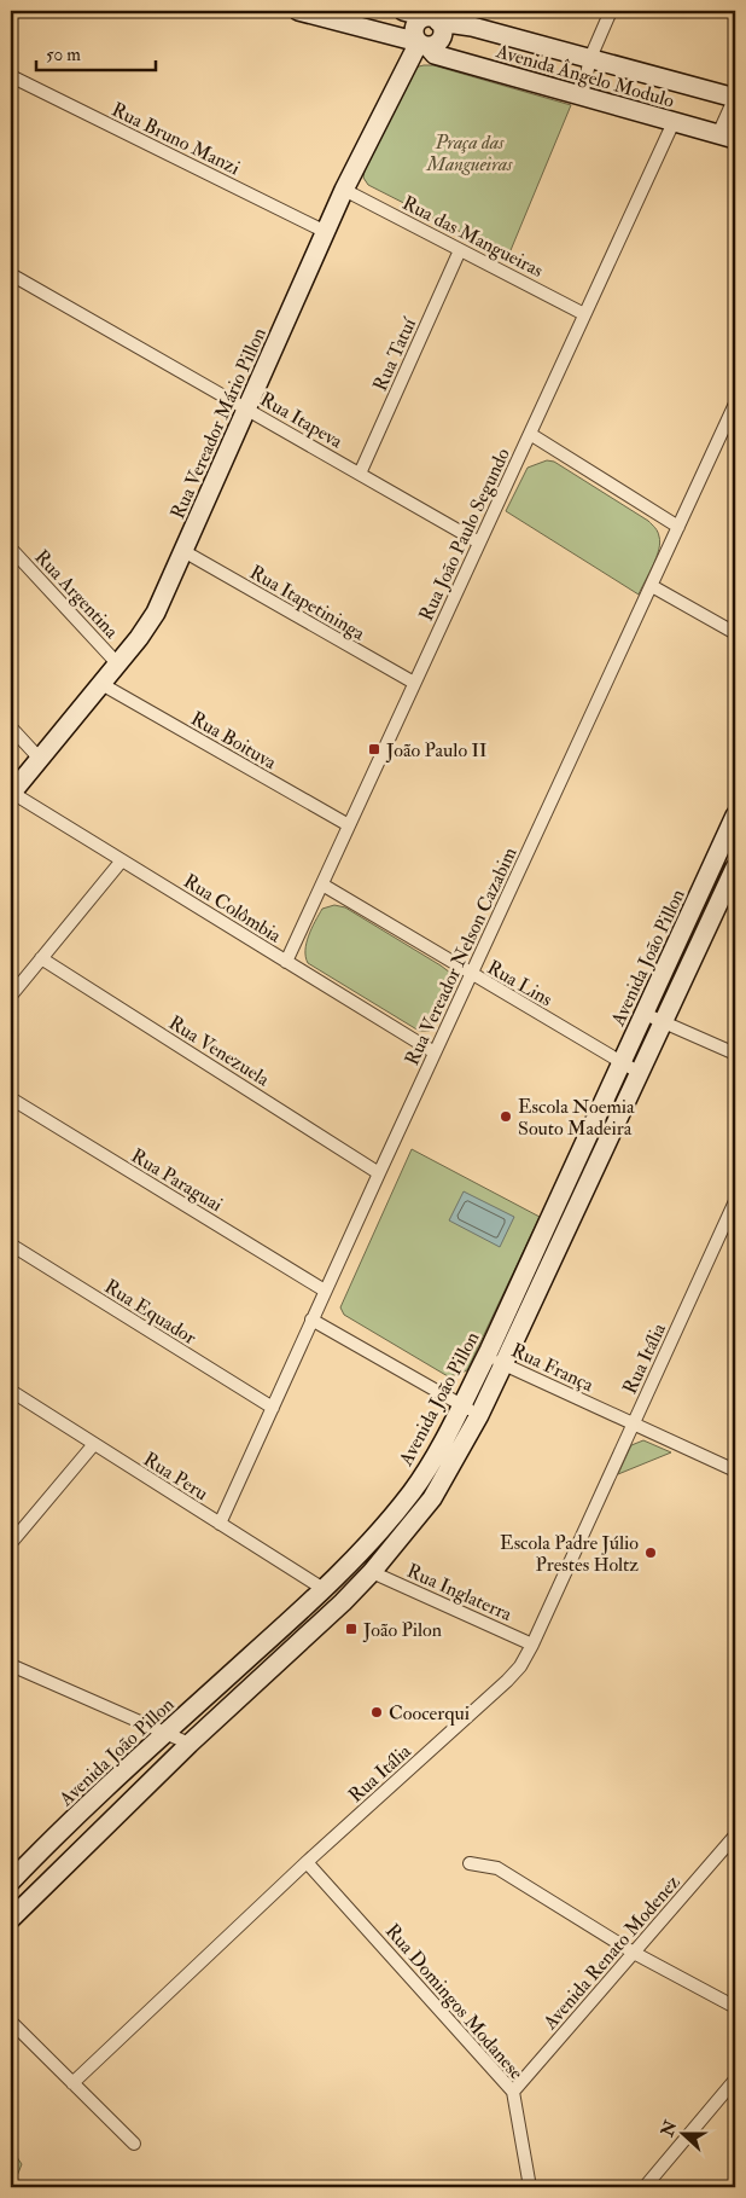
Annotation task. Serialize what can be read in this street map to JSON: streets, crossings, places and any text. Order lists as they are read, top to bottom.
{
  "streets": {
    "main road": ["Avenida Ângelo Modulo", "Rua Vereador Mário Pillon", "Avenida João Pillon"],
    "street": [
      "Rua Bruno Manzi",
      "Rua das Mangueiras",
      "Rua Tatuí",
      "Rua Itapeva",
      "Rua João Paulo Segundo",
      "Rua Argentina",
      "Rua Itapetininga",
      "Rua Boituva",
      "Rua Colômbia",
      "Rua Vereador Nelson Cazabim",
      "Rua Lins",
      "Rua Venezuela",
      "Rua Paraguai",
      "Rua Equador",
      "Rua Itália",
      "Rua França",
      "Rua Peru",
      "Rua Inglaterra",
      "Avenida Renato Modenez",
      "Rua Domingos Modanese"
    ]
  },
  "crossings": [
    ["Avenida Ângelo Modulo", "Rua Vereador Mário Pillon"],
    ["Avenida Ângelo Modulo", "Rua João Paulo Segundo"],
    ["Rua Bruno Manzi", "Rua Vereador Mário Pillon"],
    ["Rua das Mangueiras", "Rua Tatuí"],
    ["Rua das Mangueiras", "Rua Vereador Mário Pillon"],
    ["Rua das Mangueiras", "Rua João Paulo Segundo"],
    ["Rua Tatuí", "Rua Itapeva"],
    ["Rua Itapeva", "Rua Vereador Mário Pillon"],
    ["Rua Itapeva", "Rua João Paulo Segundo"],
    ["Rua Vereador Mário Pillon", "Rua Argentina"],
    ["Rua Vereador Mário Pillon", "Rua Itapetininga"],
    ["Rua Vereador Mário Pillon", "Rua Boituva"],
    ["Rua Vereador Mário Pillon", "Rua Colômbia"],
    ["Rua João Paulo Segundo", "Rua Itapetininga"],
    ["Rua João Paulo Segundo", "Rua Boituva"],
    ["Rua João Paulo Segundo", "Rua Colômbia"],
    ["Rua João Paulo Segundo", "Rua Lins"],
    ["Rua Colômbia", "Rua Vereador Nelson Cazabim"],
    ["Rua Vereador Nelson Cazabim", "Rua Lins"],
    ["Rua Vereador Nelson Cazabim", "Rua Venezuela"],
    ["Rua Vereador Nelson Cazabim", "Rua Paraguai"],
    ["Rua Vereador Nelson Cazabim", "Rua Equador"],
    ["Rua Vereador Nelson Cazabim", "Rua Peru"],
    ["Avenida João Pillon", "Rua Lins"],
    ["Avenida João Pillon", "Rua França"],
    ["Avenida João Pillon", "Rua Peru"],
    ["Rua Itália", "Rua França"],
    ["Rua Itália", "Rua Inglaterra"],
    ["Rua Itália", "Rua Domingos Modanese"],
    ["Avenida Renato Modenez", "Rua Domingos Modanese"]
  ],
  "parks": ["Praça das Mangueiras"],
  "places": {
    "transit": ["João Paulo II", "João Pilon"],
    "other": ["Escola Noemia Souto Madeira", "Escola Padre Júlio Prestes Holtz", "Coocerqui"]
  },
  "scale_bar": "50 m",
  "north": "left"
}
